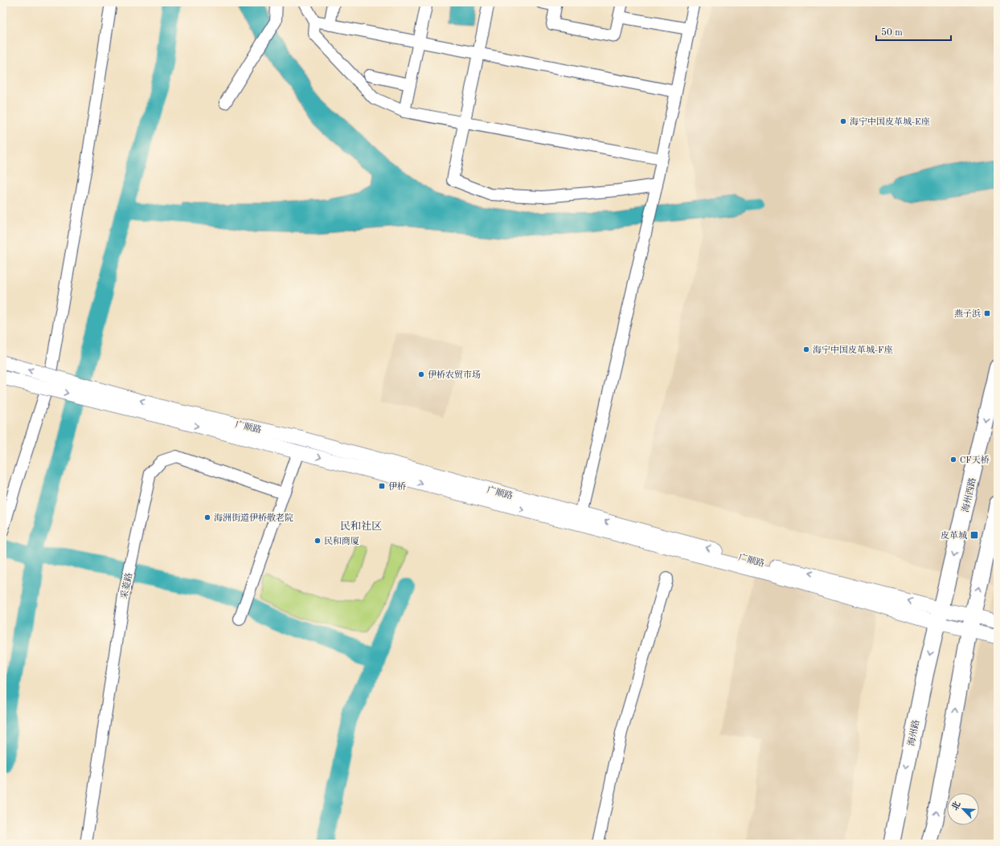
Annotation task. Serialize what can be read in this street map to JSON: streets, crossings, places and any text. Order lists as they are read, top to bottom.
{
  "streets": {
    "highway": ["海州西路", "海州路"],
    "main road": ["广顺路"],
    "street": ["采菱路"]
  },
  "crossings": [
    ["广顺路", "海州西路"],
    ["广顺路", "海州路"],
    ["海州西路", "海州路"]
  ],
  "districts": ["民和社区"],
  "places": {
    "other": [
      "海宁中国皮革城-E座",
      "海宁中国皮革城-F座",
      "伊桥农贸市场",
      "CF天桥",
      "海洲街道伊桥敬老院",
      "民和商厦"
    ],
    "transit": ["燕子浜", "伊桥", "皮革城"]
  },
  "scale_bar": "50 m",
  "north": "top left"
}
